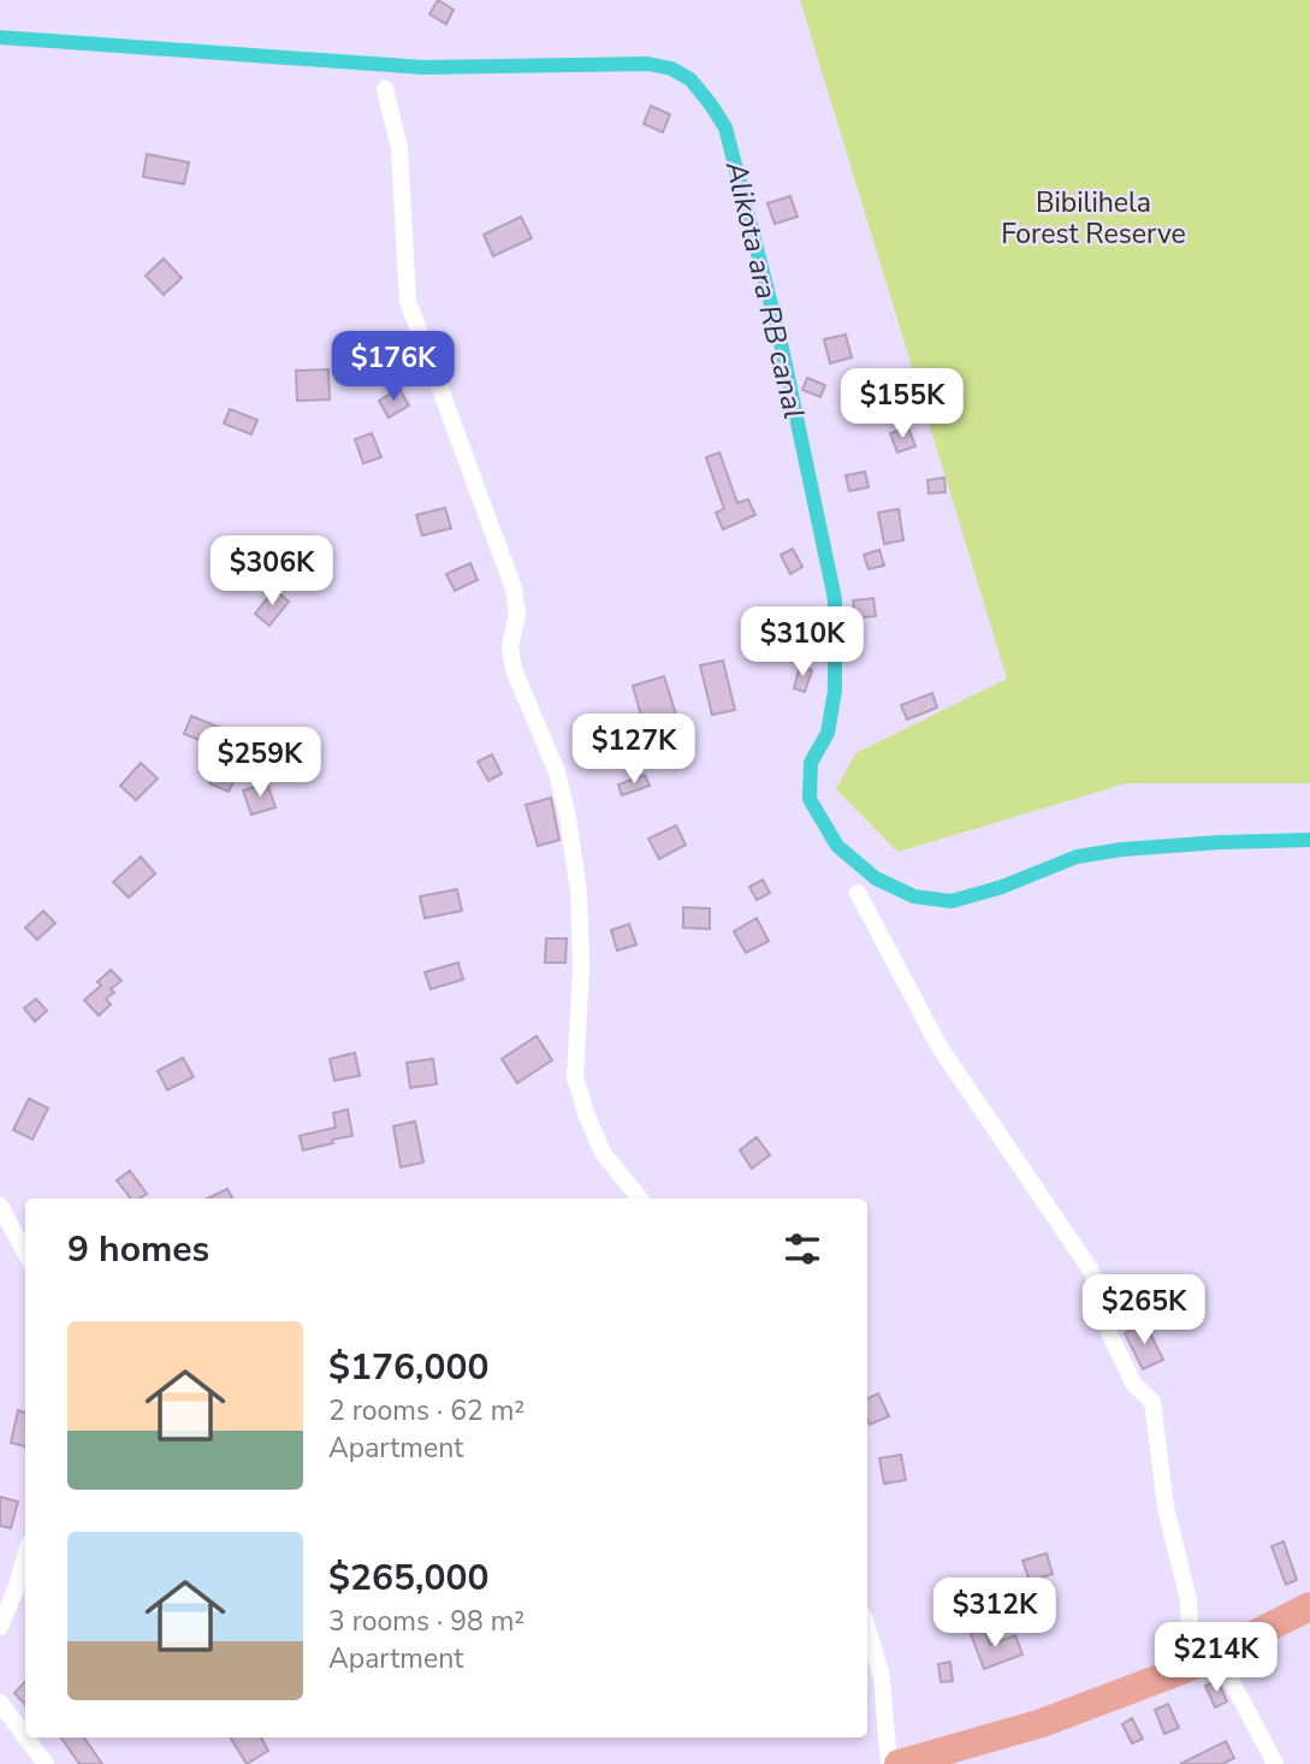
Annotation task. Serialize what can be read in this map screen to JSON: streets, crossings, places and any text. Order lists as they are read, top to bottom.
{
  "water": ["Alikota ara RB canal"],
  "parks": ["Bibilihela Forest Reserve"],
  "page": {
    "price": [
      "$176K",
      "$155K",
      "$306K",
      "$310K",
      "$127K",
      "$259K",
      "$265K",
      "$312K",
      "$214K"
    ],
    "heading": "9 homes",
    "list": [
      {
        "name": "$176,000",
        "note": "2 rooms · 62 m² · Apartment"
      },
      {
        "name": "$265,000",
        "note": "3 rooms · 98 m² · Apartment"
      }
    ]
  }
}
